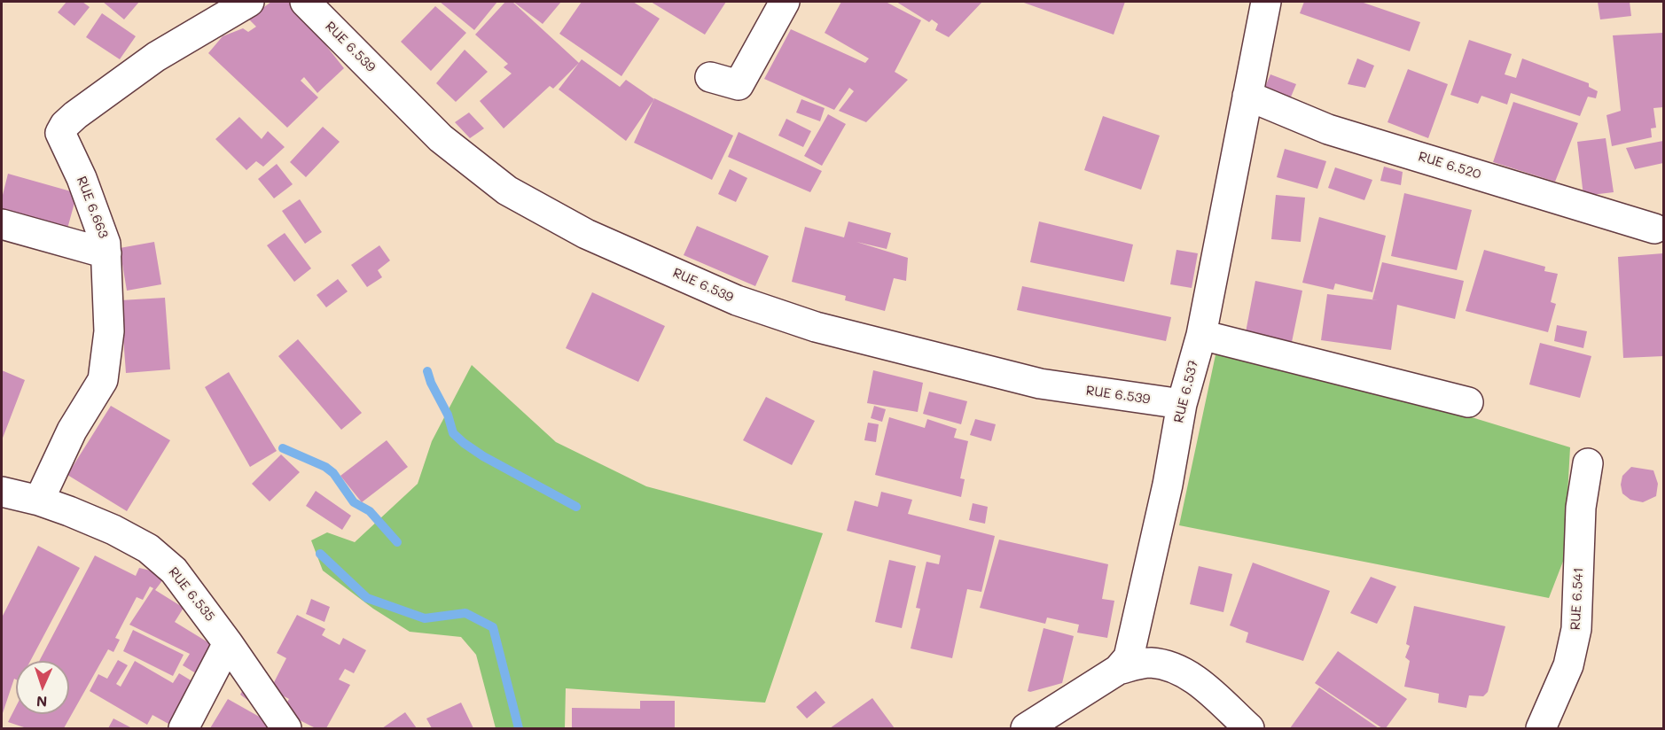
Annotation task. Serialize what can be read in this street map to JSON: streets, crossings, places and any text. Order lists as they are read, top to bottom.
{
  "streets": {
    "street": [
      "RUE 6.539",
      "RUE 6.520",
      "RUE 6.663",
      "RUE 6.537",
      "RUE 6.535",
      "RUE 6.541"
    ]
  },
  "crossings": [
    ["RUE 6.539", "RUE 6.537"],
    ["RUE 6.520", "RUE 6.537"],
    ["RUE 6.663", "RUE 6.535"]
  ],
  "north": "bottom"
}
